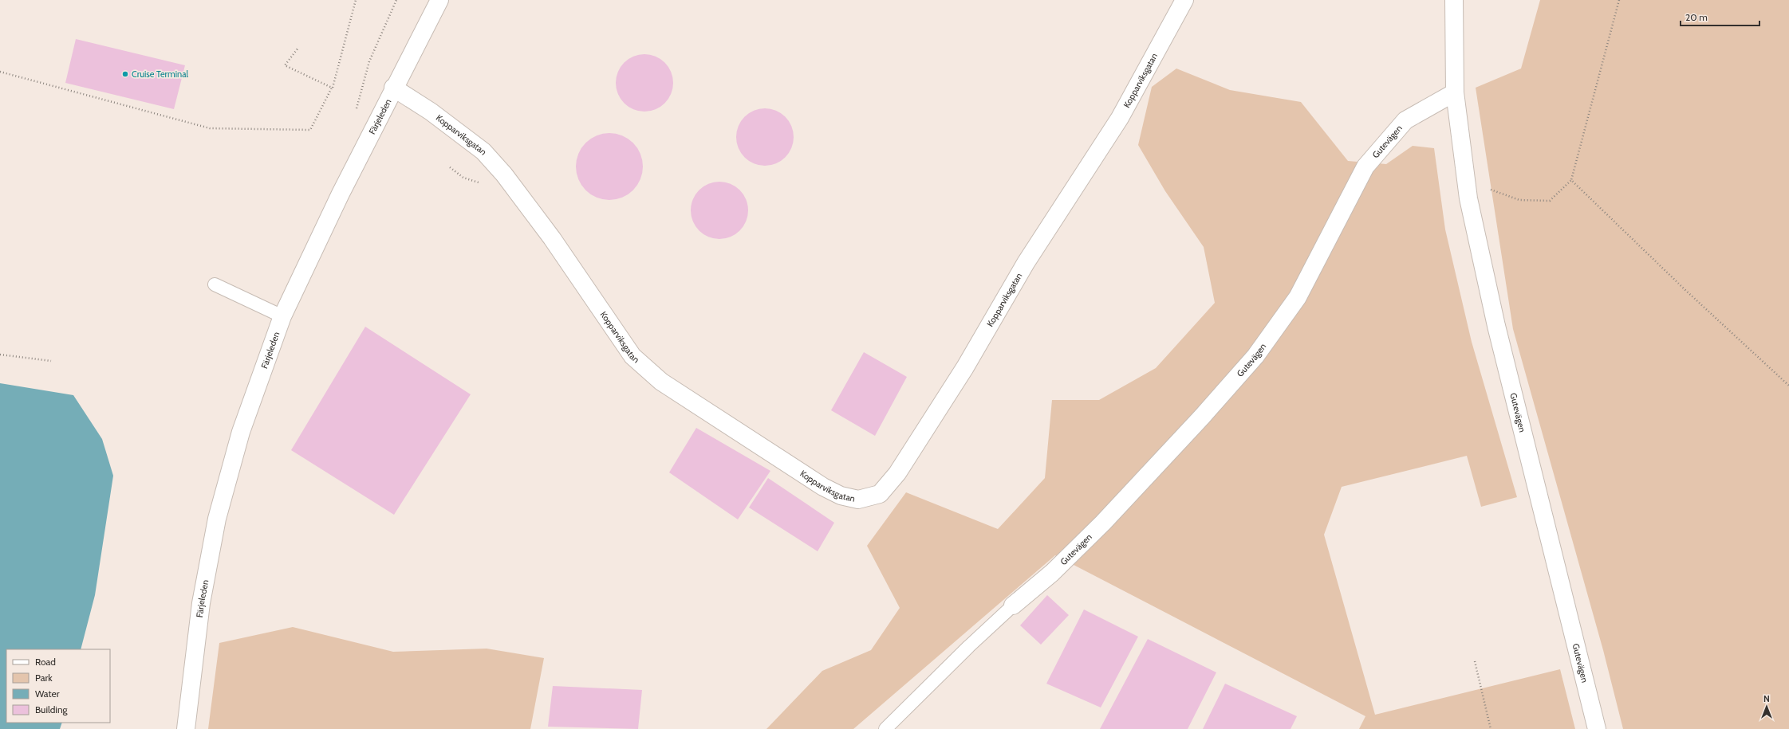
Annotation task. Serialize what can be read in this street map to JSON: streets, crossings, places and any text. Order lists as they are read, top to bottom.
{
  "streets": {
    "street": ["Kopparviksgatan", "Färjeleden", "Gutevägen"]
  },
  "crossings": [
    ["Kopparviksgatan", "Färjeleden"]
  ],
  "places": ["Cruise Terminal"],
  "legend": [
    "Road",
    "Park",
    "Water",
    "Building"
  ],
  "scale_bar": "20 m",
  "north": "top"
}
